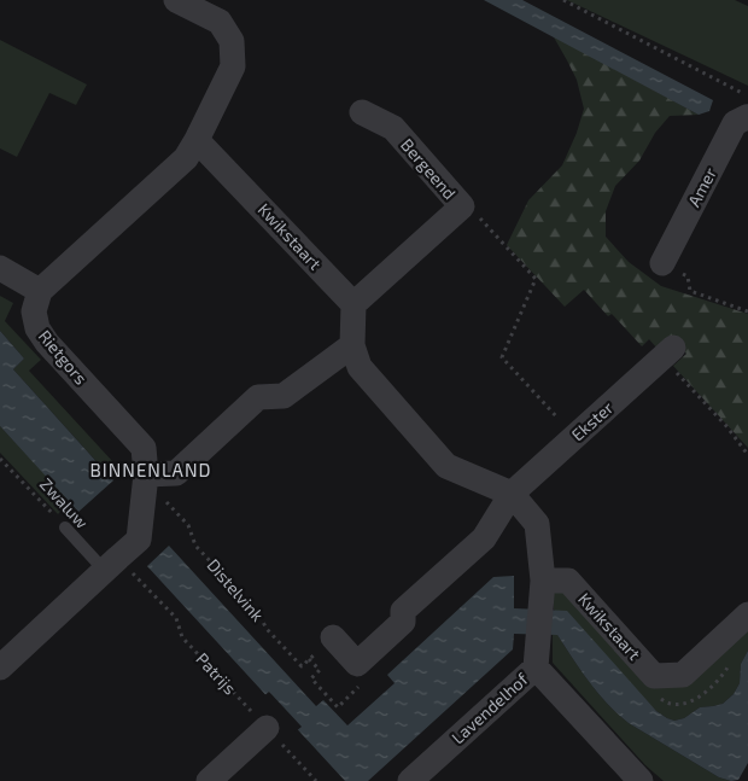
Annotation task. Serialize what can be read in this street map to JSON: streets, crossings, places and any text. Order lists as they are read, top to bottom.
{
  "streets": {
    "street": [
      "Bergeend",
      "Amer",
      "Kwikstaart",
      "Rietgors",
      "Ekster",
      "Lavendelhof"
    ],
    "lane": ["Zwaluw"],
    "path": ["Distelvink", "Patrijs"]
  },
  "crossings": [
    ["Bergeend", "Kwikstaart"],
    ["Rietgors", "Zwaluw"],
    ["Rietgors", "Distelvink"],
    ["Rietgors", "Patrijs"],
    ["Zwaluw", "Patrijs"]
  ],
  "districts": ["BINNENLAND"]
}
